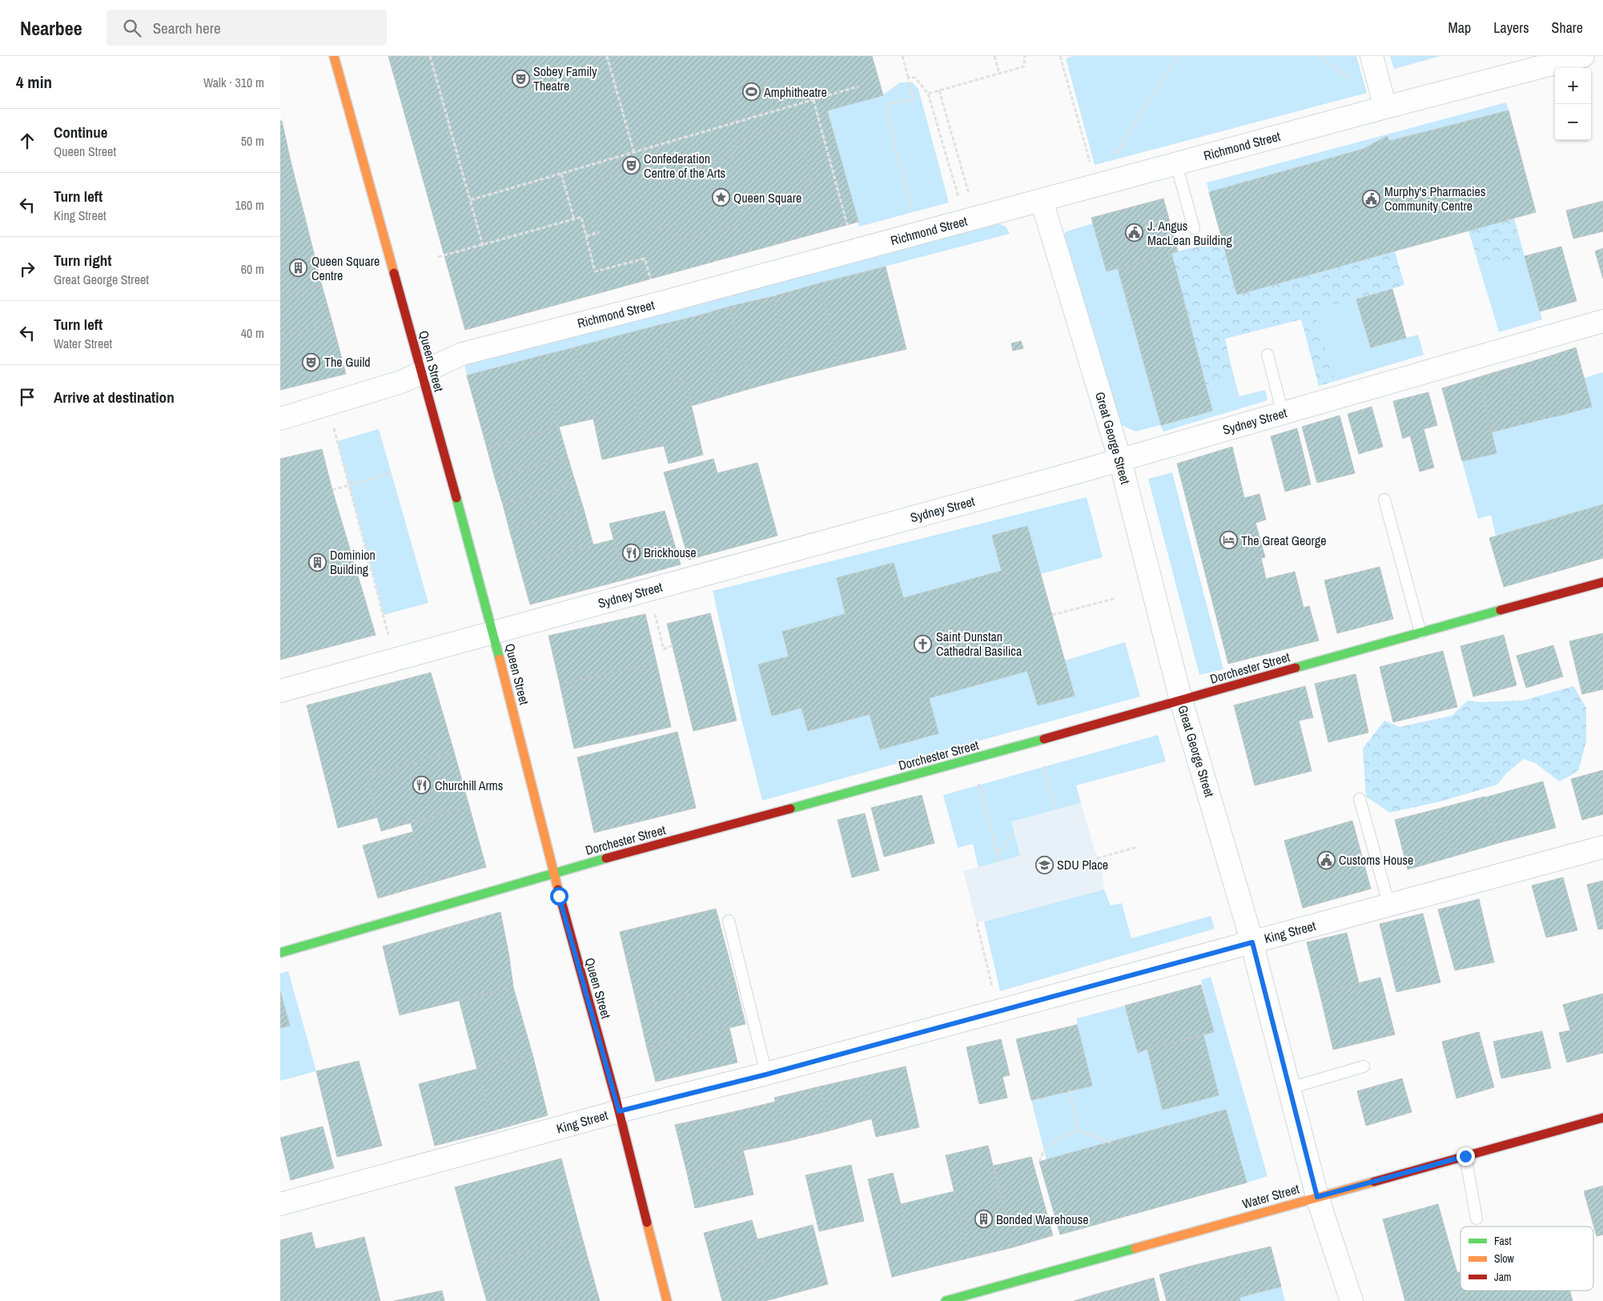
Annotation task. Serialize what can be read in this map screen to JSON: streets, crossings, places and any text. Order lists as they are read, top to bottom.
{
  "streets": {
    "street": [
      "Richmond Street",
      "Queen Street",
      "Sydney Street",
      "Great George Street",
      "Dorchester Street",
      "King Street",
      "Water Street"
    ]
  },
  "crossings": [
    ["Richmond Street", "Queen Street"],
    ["Richmond Street", "Great George Street"],
    ["Queen Street", "Sydney Street"],
    ["Queen Street", "Dorchester Street"],
    ["Queen Street", "King Street"],
    ["Sydney Street", "Great George Street"],
    ["Great George Street", "Dorchester Street"],
    ["Great George Street", "King Street"],
    ["Great George Street", "Water Street"]
  ],
  "places": {
    "theatre": ["Sobey Family Theatre", "Confederation Centre of the Arts", "The Guild"],
    "sports": ["Amphitheatre"],
    "place": ["Queen Square"],
    "public building": ["Murphy's Pharmacies Community Centre", "J. Angus MacLean Building", "Customs House"],
    "building": ["Queen Square Centre", "Dominion Building", "Bonded Warehouse"],
    "hotel": ["The Great George"],
    "restaurant": ["Brickhouse", "Churchill Arms"],
    "church": ["Saint Dunstan Cathedral Basilica"],
    "school or university": ["SDU Place"]
  },
  "legend": ["Fast", "Slow", "Jam"],
  "page": {
    "header": "Nearbee",
    "search": "Search here",
    "nav": ["Map", "Layers", "Share"],
    "heading": ["4 min", "Walk · 310 m"],
    "map_buttons": ["+", "−"],
    "list": [
      ["Continue", "Queen Street", "50 m"],
      ["Turn left", "King Street", "160 m"],
      ["Turn right", "Great George Street", "60 m"],
      ["Turn left", "Water Street", "40 m"],
      "Arrive at destination"
    ]
  }
}
